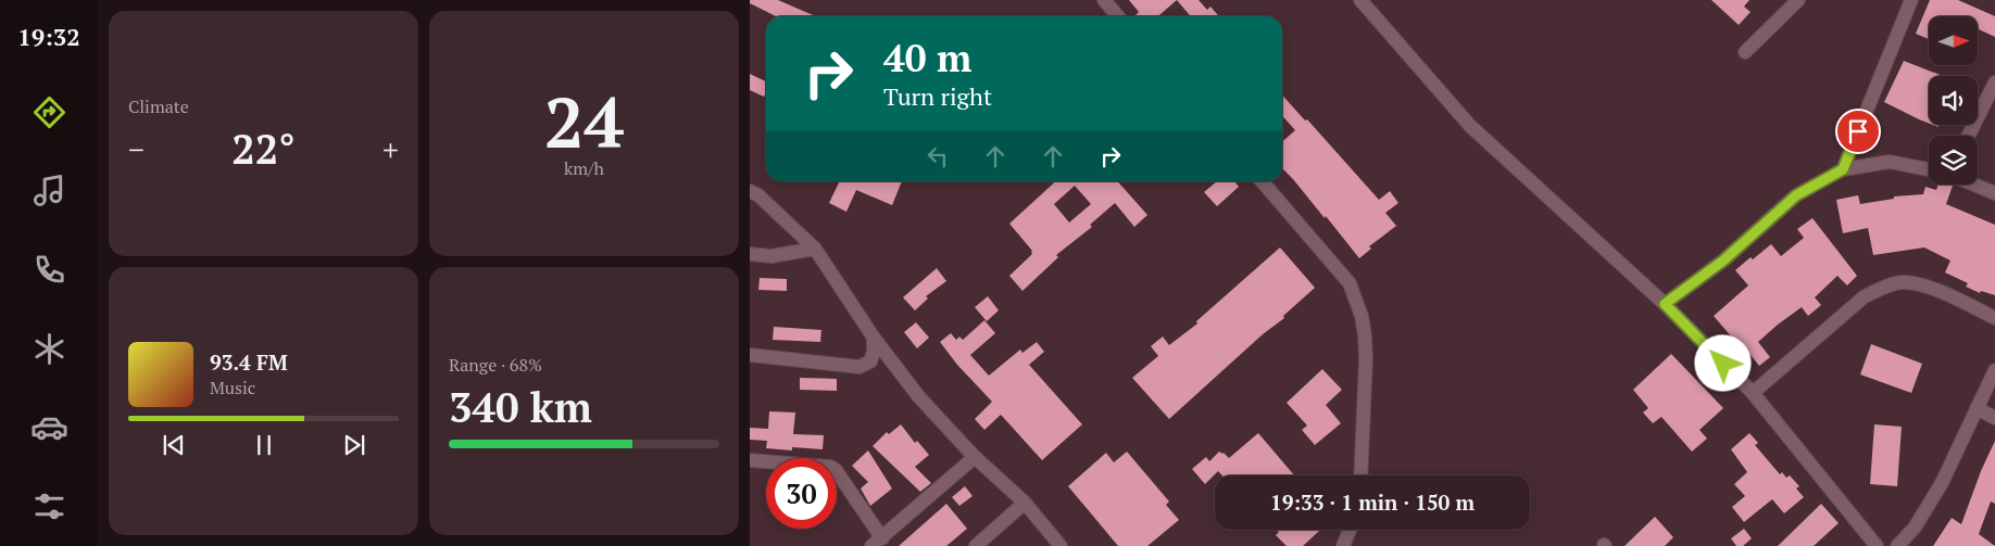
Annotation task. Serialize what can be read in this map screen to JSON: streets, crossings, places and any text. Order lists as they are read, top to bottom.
{
  "north": "right",
  "page": {
    "tabs": "19:32",
    "tile": [
      "Climate",
      ["24", "km/h"],
      ["Range · 68%", "340 km"]
    ],
    "turn": ["40 m", "Turn right"],
    "heat": ["−", "22°", "+"],
    "song": ["93.4 FM", "Music"],
    "limit": "30",
    "trip": "19:33 · 1 min · 150 m"
  }
}
